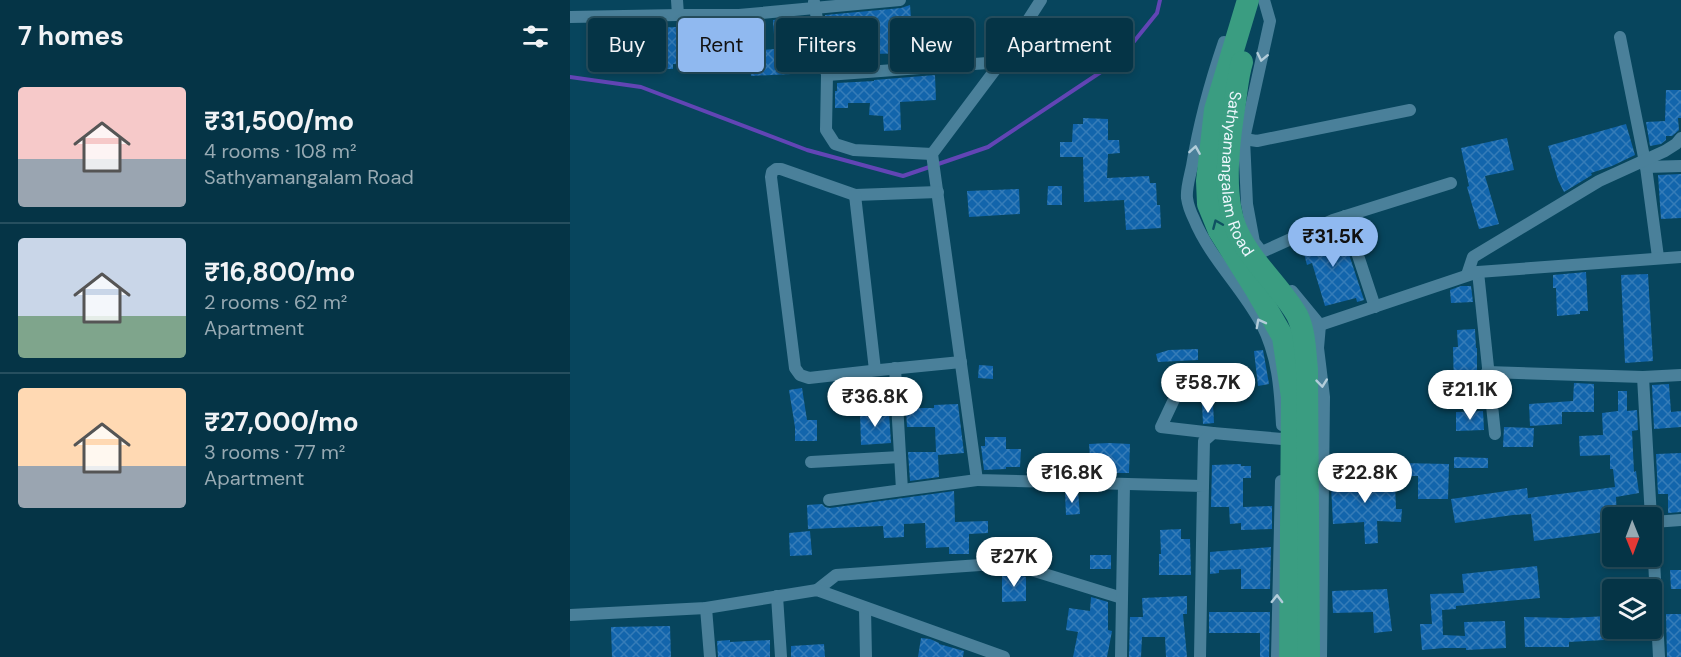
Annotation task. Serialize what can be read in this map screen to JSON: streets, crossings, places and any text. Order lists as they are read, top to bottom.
{
  "streets": {
    "highway": ["Sathyamangalam Road"]
  },
  "north": "bottom",
  "page": {
    "heading": "7 homes",
    "chip": [
      "Buy",
      "Rent",
      "Filters",
      "New",
      "Apartment"
    ],
    "list": [
      {
        "name": "₹31,500/mo",
        "note": "4 rooms · 108 m² · Sathyamangalam Road"
      },
      {
        "name": "₹16,800/mo",
        "note": "2 rooms · 62 m² · Apartment"
      },
      {
        "name": "₹27,000/mo",
        "note": "3 rooms · 77 m² · Apartment"
      }
    ],
    "price": [
      "₹31.5K",
      "₹58.7K",
      "₹21.1K",
      "₹36.8K",
      "₹16.8K",
      "₹22.8K",
      "₹27K"
    ]
  }
}
